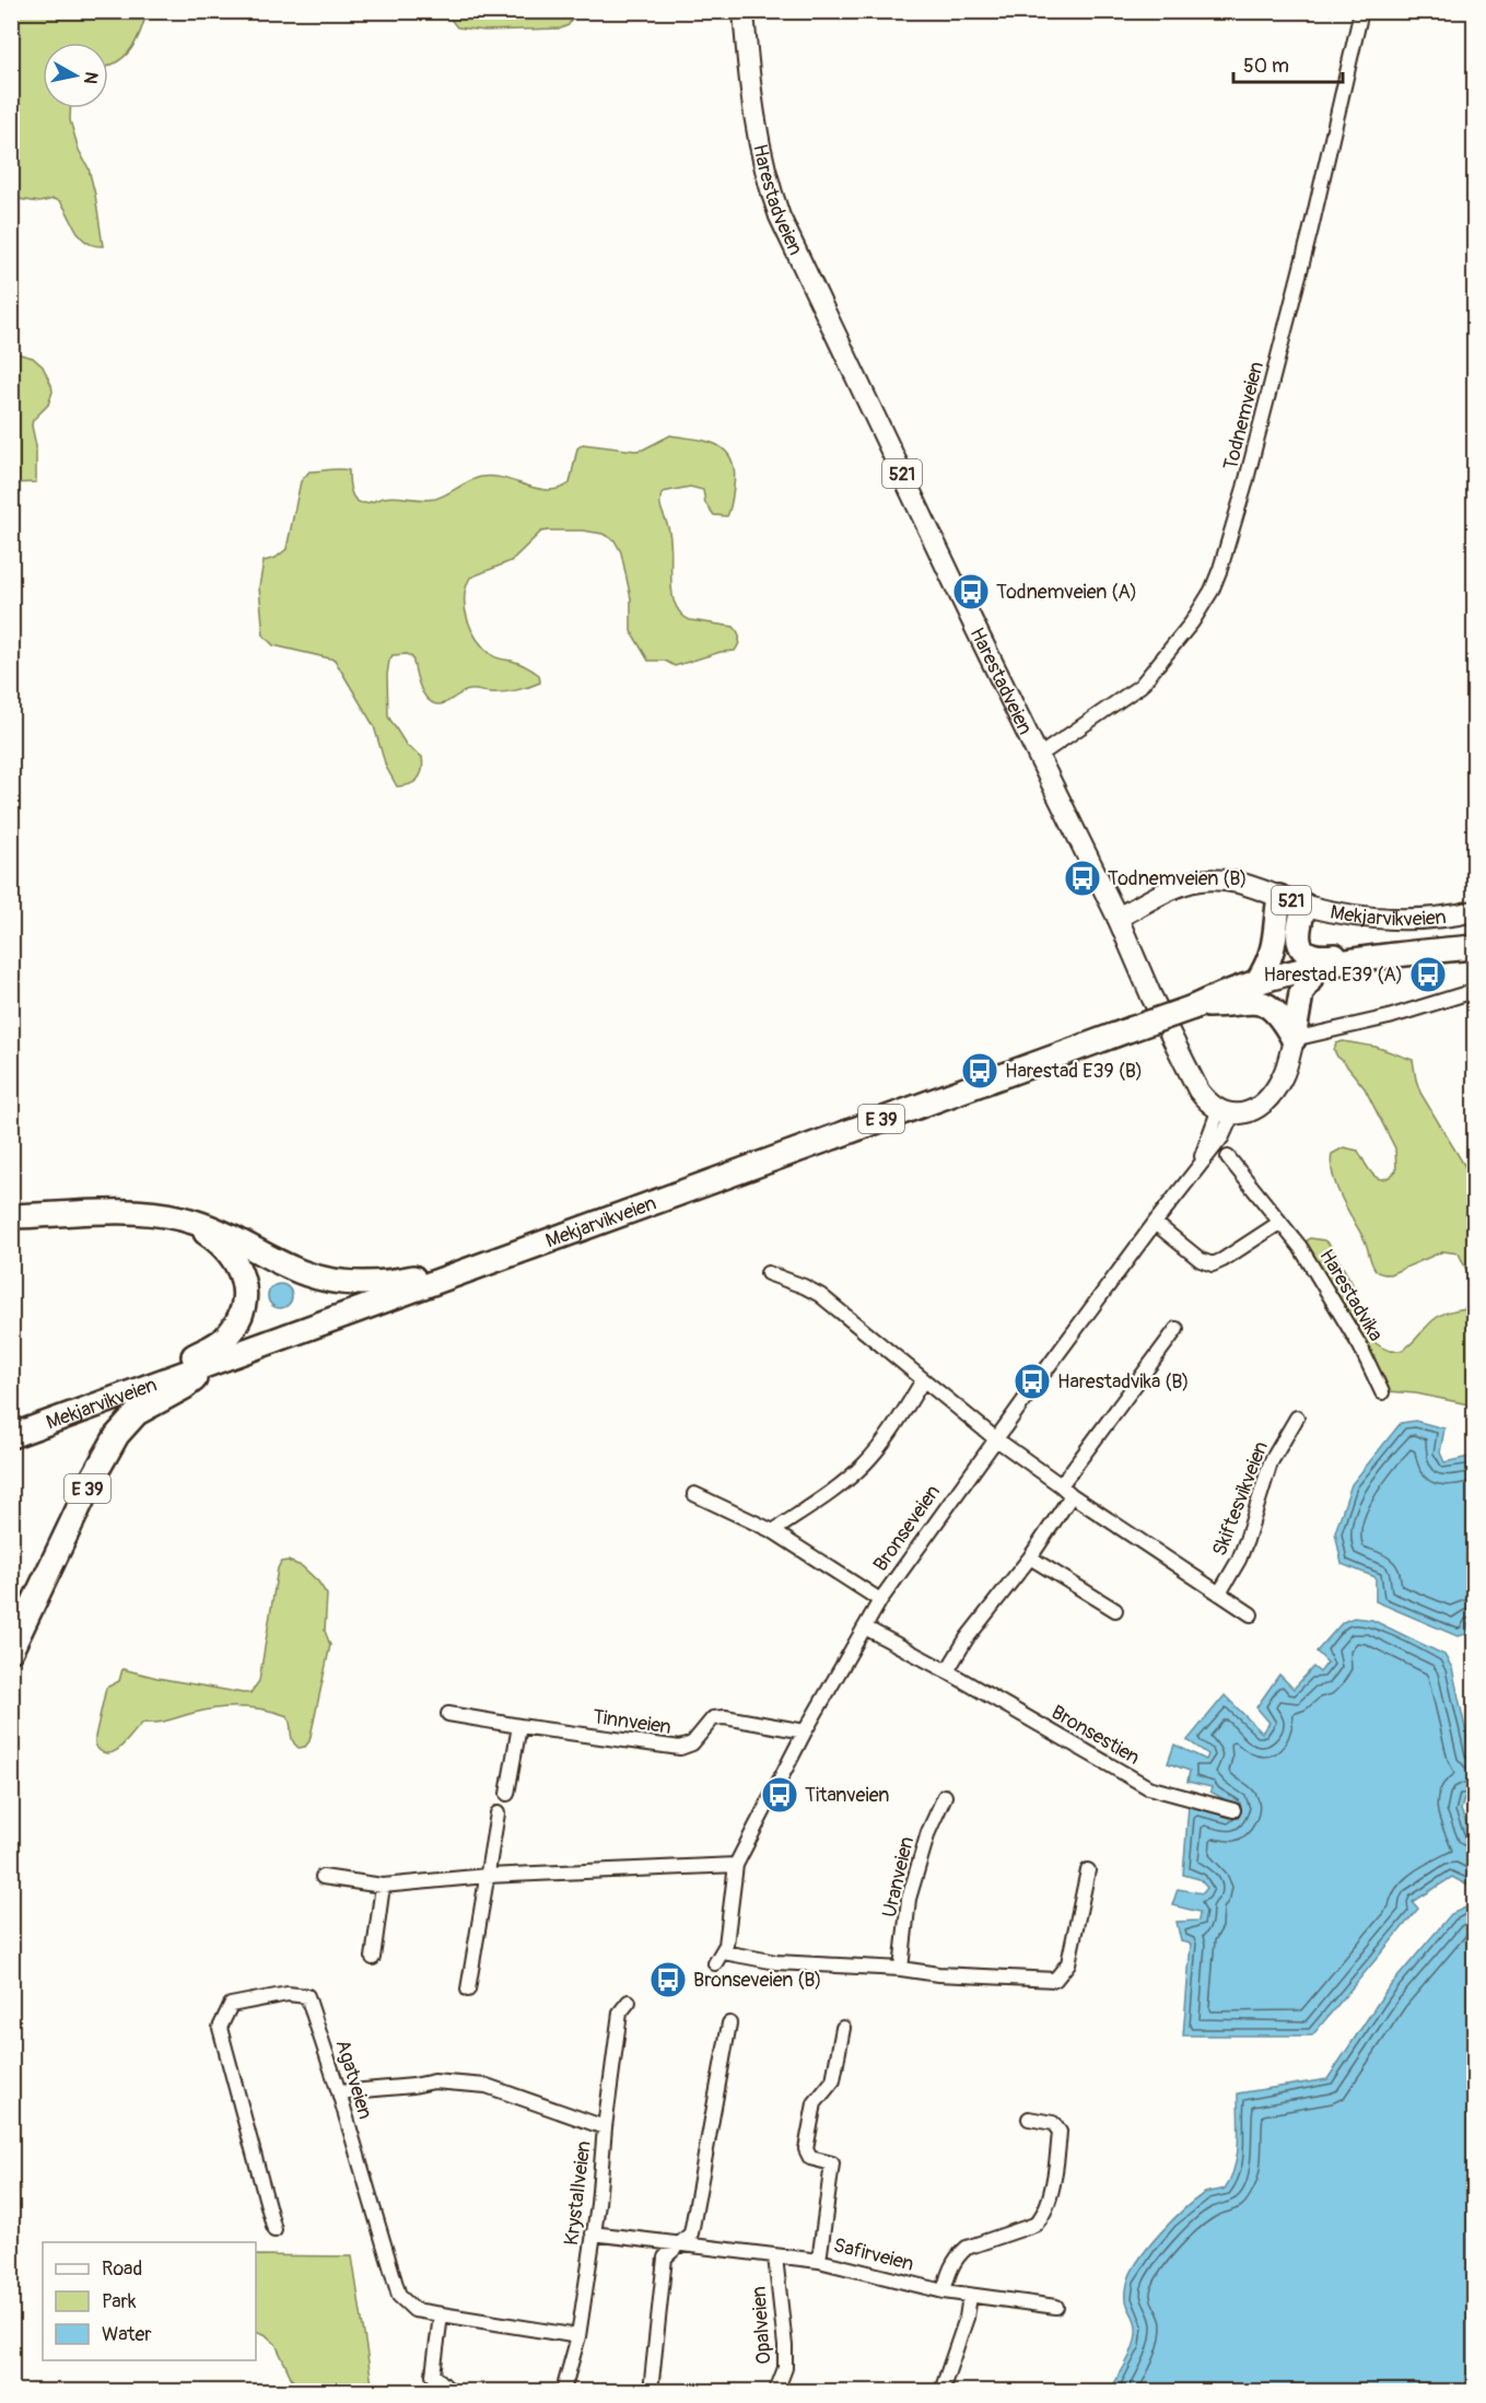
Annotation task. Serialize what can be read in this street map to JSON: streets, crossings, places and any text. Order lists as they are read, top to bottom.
{
  "streets": {
    "highway": ["Mekjarvikveien", "E 39"],
    "main road": ["Harestadveien", "521"],
    "street": [
      "Todnemveien",
      "Harestadvika",
      "Skiftesvikveien",
      "Bronseveien",
      "Tinnveien",
      "Bronsestien",
      "Uranveien",
      "Agatveien",
      "Krystallveien",
      "Safirveien",
      "Opalveien"
    ]
  },
  "crossings": [
    ["Harestadveien", "Todnemveien"],
    ["Harestadveien", "Mekjarvikveien"],
    ["Harestadveien", "Bronseveien"],
    ["Mekjarvikveien", "E 39"],
    ["Bronseveien", "Tinnveien"],
    ["Bronseveien", "Bronsestien"],
    ["Bronseveien", "Uranveien"],
    ["Agatveien", "Krystallveien"],
    ["Krystallveien", "Safirveien"],
    ["Safirveien", "Opalveien"]
  ],
  "places": {
    "bus stop": [
      "Todnemveien (A)",
      "Todnemveien (B)",
      "Harestad E39 (A)",
      "Harestad E39 (B)",
      "Harestadvika (B)",
      "Titanveien",
      "Bronseveien (B)"
    ]
  },
  "legend": ["Road", "Park", "Water"],
  "scale_bar": "50 m",
  "north": "right"
}
